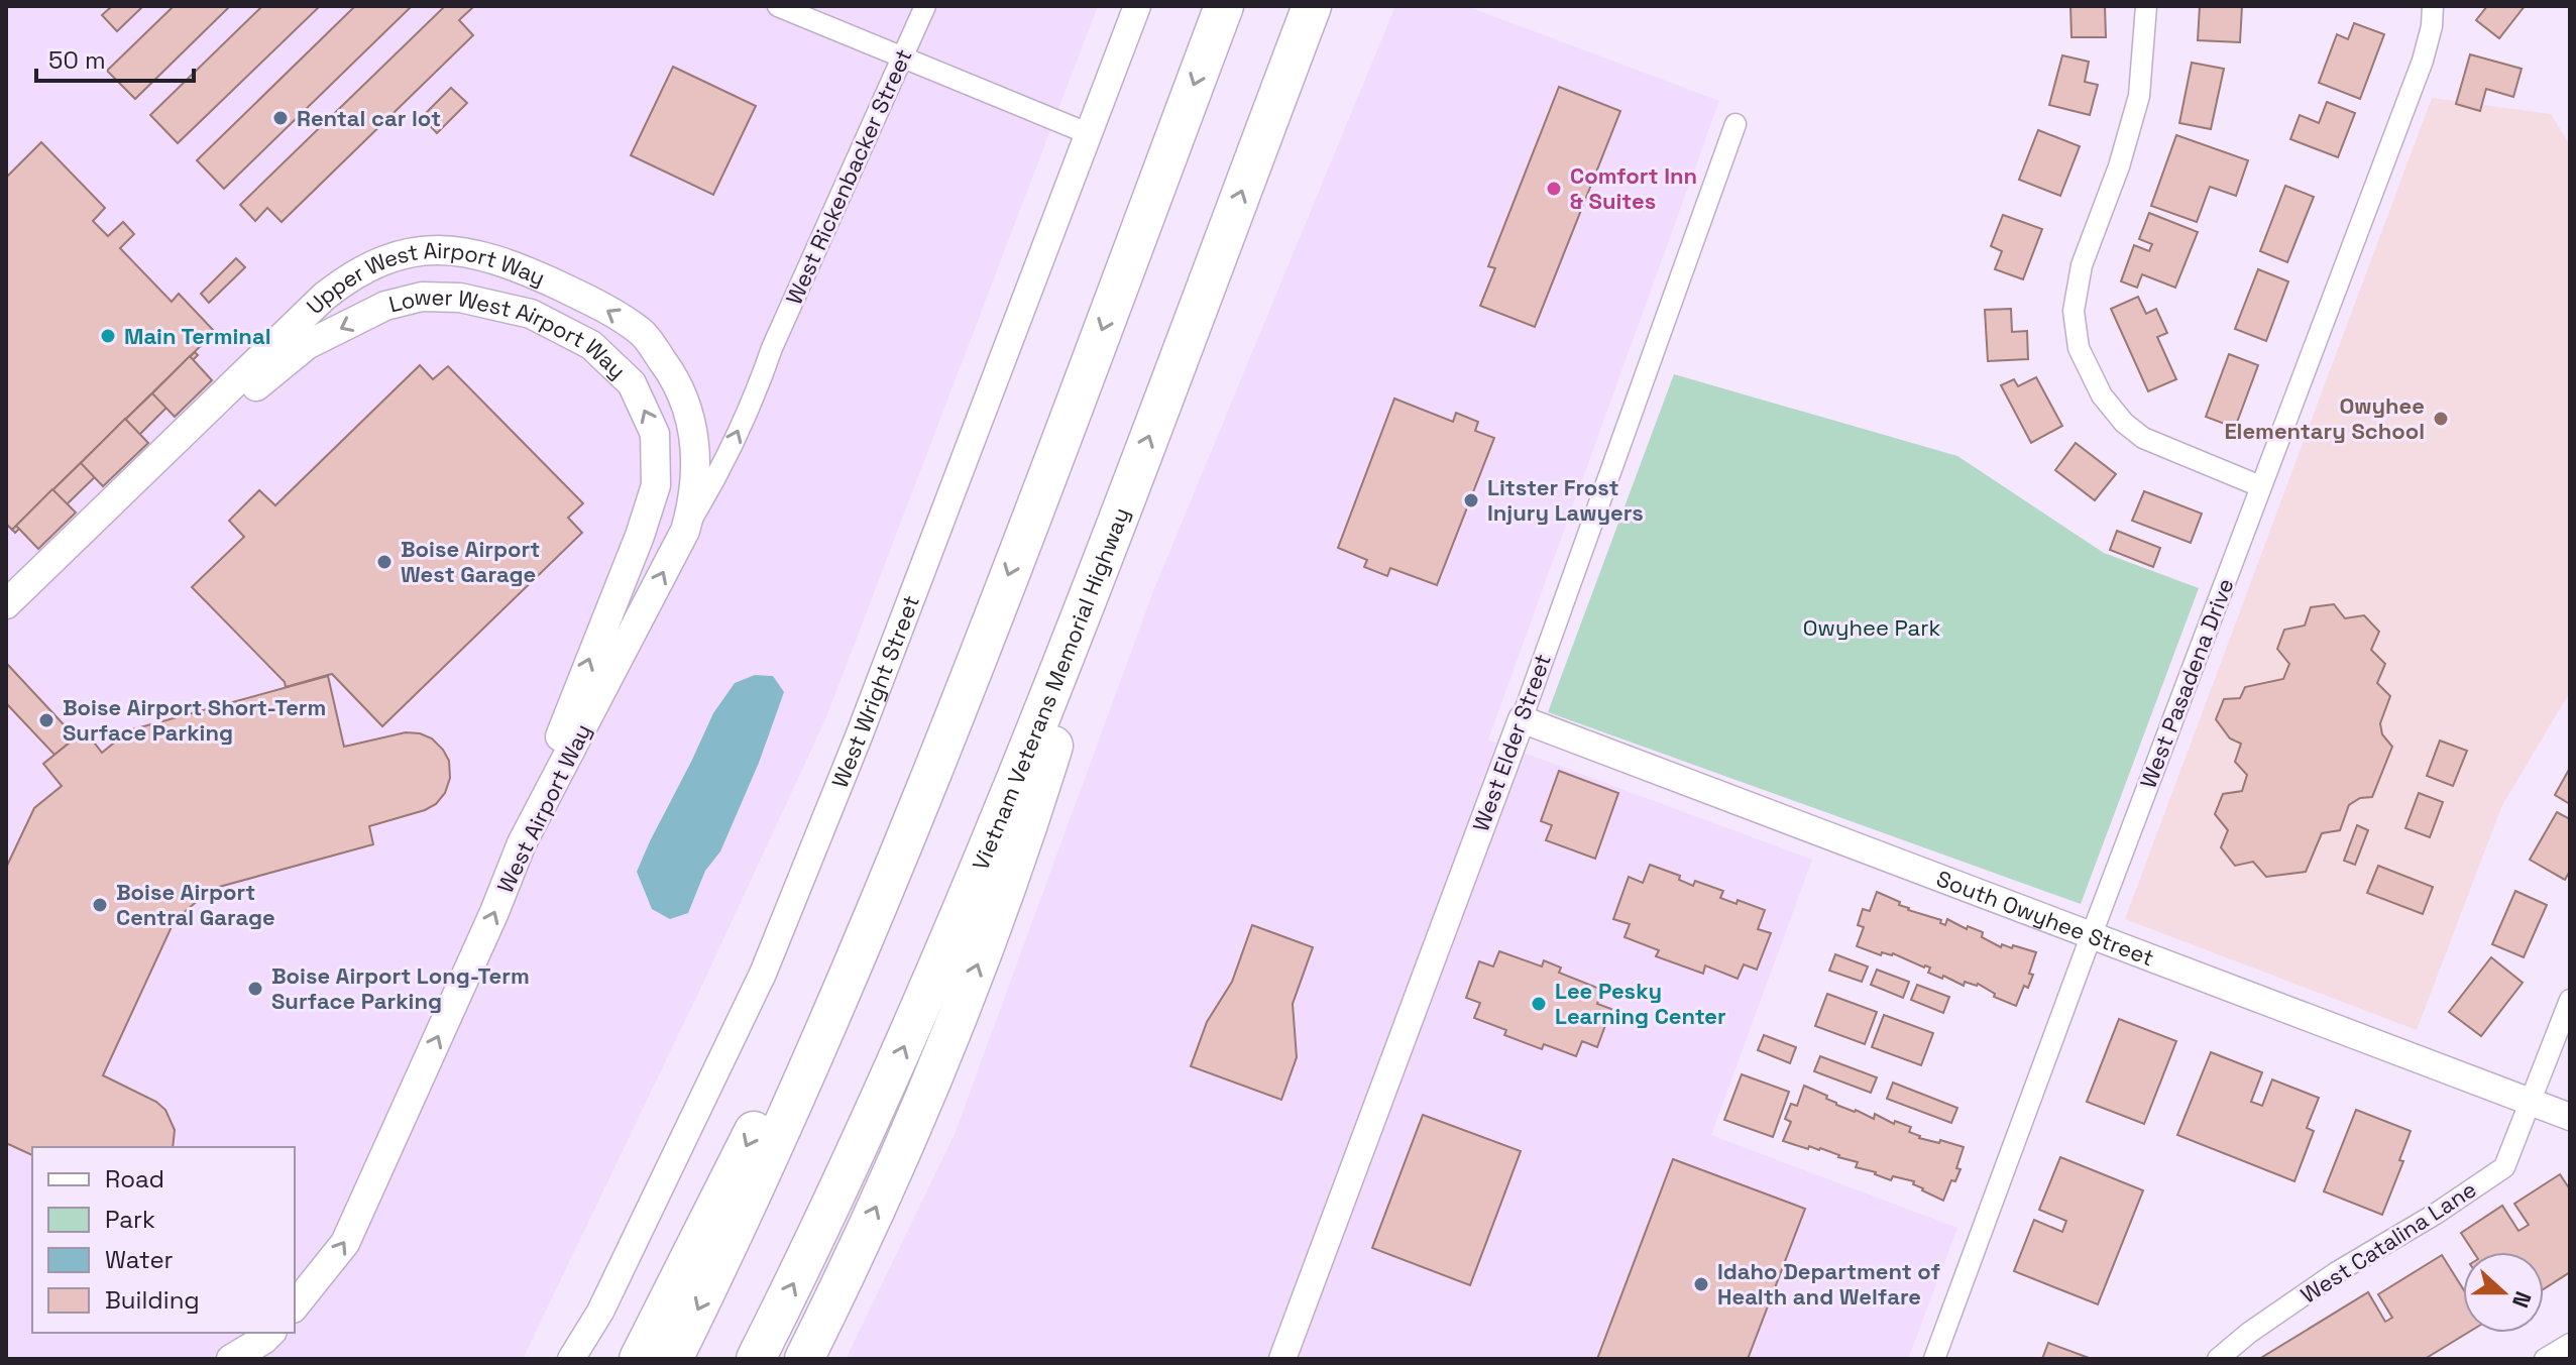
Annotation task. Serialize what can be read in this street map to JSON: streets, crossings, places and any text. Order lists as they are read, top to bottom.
{
  "streets": {
    "highway": ["Vietnam Veterans Memorial Highway"],
    "main road": ["Upper West Airport Way", "Lower West Airport Way", "West Airport Way"],
    "street": [
      "West Rickenbacker Street",
      "West Pasadena Drive",
      "West Wright Street",
      "West Elder Street",
      "South Owyhee Street",
      "West Catalina Lane"
    ]
  },
  "crossings": [
    ["West Rickenbacker Street", "West Airport Way"],
    ["Upper West Airport Way", "West Airport Way"],
    ["Lower West Airport Way", "West Airport Way"],
    ["West Pasadena Drive", "South Owyhee Street"],
    ["West Elder Street", "South Owyhee Street"],
    ["South Owyhee Street", "West Catalina Lane"]
  ],
  "one_way": ["West Airport Way"],
  "parks": ["Owyhee Park"],
  "places": [
    "Rental car lot",
    "Comfort Inn & Suites",
    "Main Terminal",
    "Owyhee Elementary School",
    "Litster Frost Injury Lawyers",
    "Boise Airport West Garage",
    "Boise Airport Short-Term Surface Parking",
    "Boise Airport Central Garage",
    "Boise Airport Long-Term Surface Parking",
    "Lee Pesky Learning Center",
    "Idaho Department of Health and Welfare"
  ],
  "legend": [
    "Road",
    "Park",
    "Water",
    "Building"
  ],
  "scale_bar": "50 m",
  "north": "right"
}
